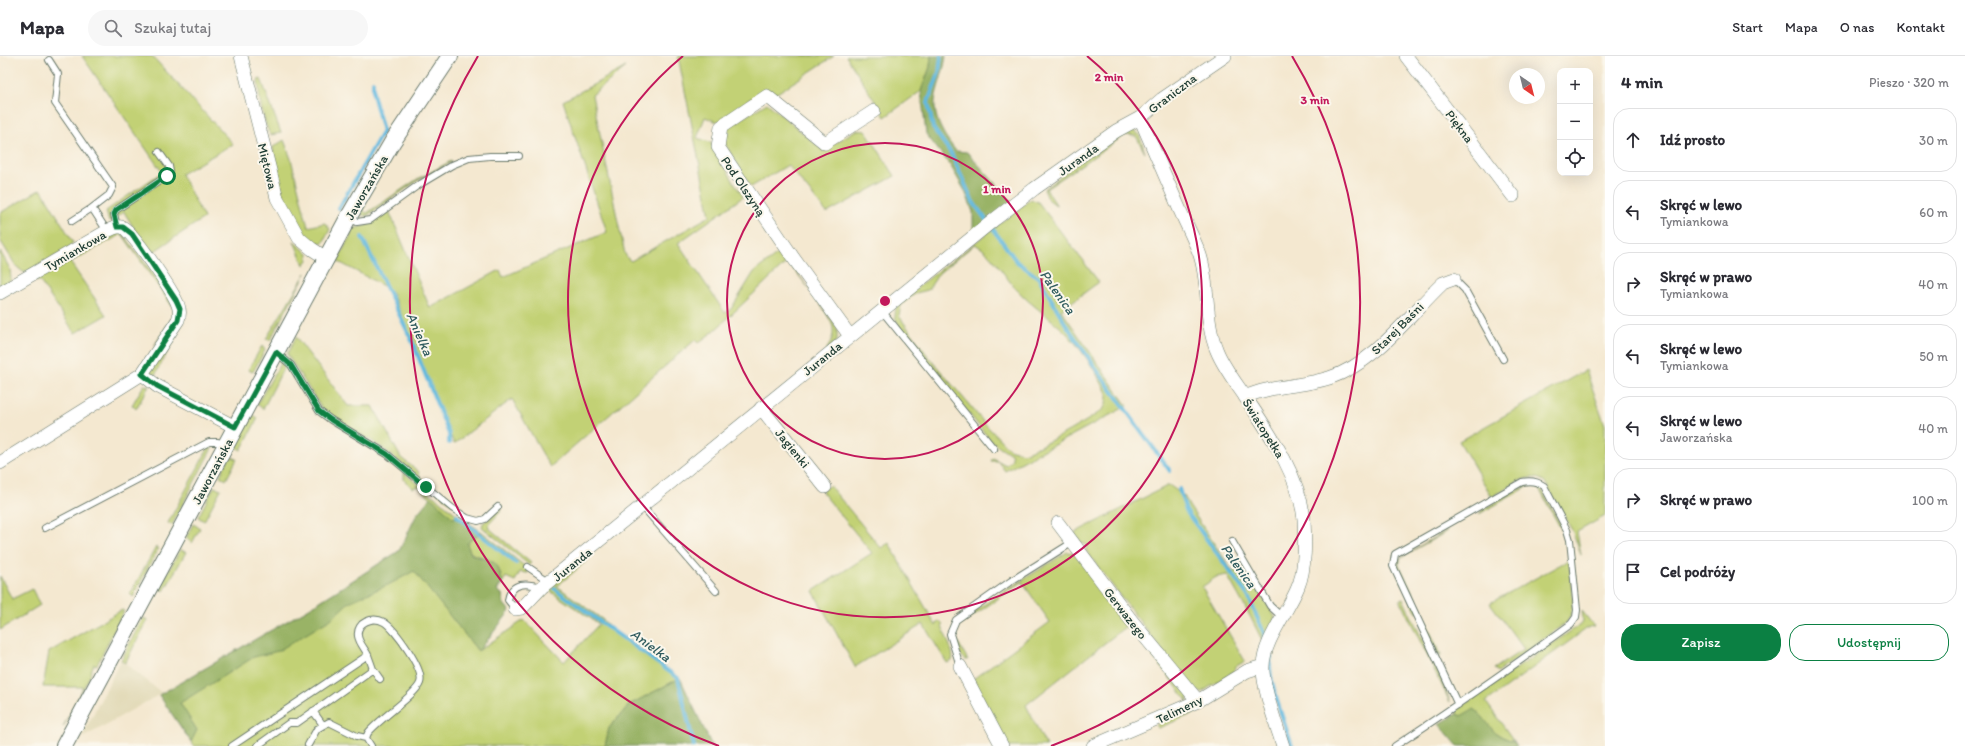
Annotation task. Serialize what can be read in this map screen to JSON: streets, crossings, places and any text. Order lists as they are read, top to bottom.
{
  "streets": {
    "street": [
      "Graniczna",
      "Piękna",
      "Juranda",
      "Miętowa",
      "Pod Olszyną",
      "Jaworzańska",
      "Tymiankowa",
      "Starej Baśni",
      "Światopełka",
      "Jagienki",
      "Gerwazego",
      "Telimeny"
    ]
  },
  "crossings": [
    ["Graniczna", "Juranda"],
    ["Graniczna", "Światopełka"],
    ["Juranda", "Pod Olszyną"],
    ["Juranda", "Światopełka"],
    ["Juranda", "Jagienki"],
    ["Miętowa", "Jaworzańska"],
    ["Starej Baśni", "Światopełka"],
    ["Światopełka", "Telimeny"],
    ["Gerwazego", "Telimeny"]
  ],
  "water": ["Palenica", "Anielka"],
  "north": "bottom right",
  "page": {
    "header": "Mapa",
    "search": "Szukaj tutaj",
    "nav": [
      "Start",
      "Mapa",
      "O nas",
      "Kontakt"
    ],
    "heading": ["4 min", "Pieszo · 320 m"],
    "map_buttons": ["+", "−"],
    "list": [
      ["Idź prosto", "30 m"],
      ["Skręć w lewo", "Tymiankowa", "60 m"],
      ["Skręć w prawo", "Tymiankowa", "40 m"],
      ["Skręć w lewo", "Tymiankowa", "50 m"],
      ["Skręć w lewo", "Jaworzańska", "40 m"],
      ["Skręć w prawo", "100 m"],
      "Cel podróży"
    ],
    "buttons": ["Zapisz", "Udostępnij"]
  },
  "rings": ["2 min", "3 min", "1 min"]
}
